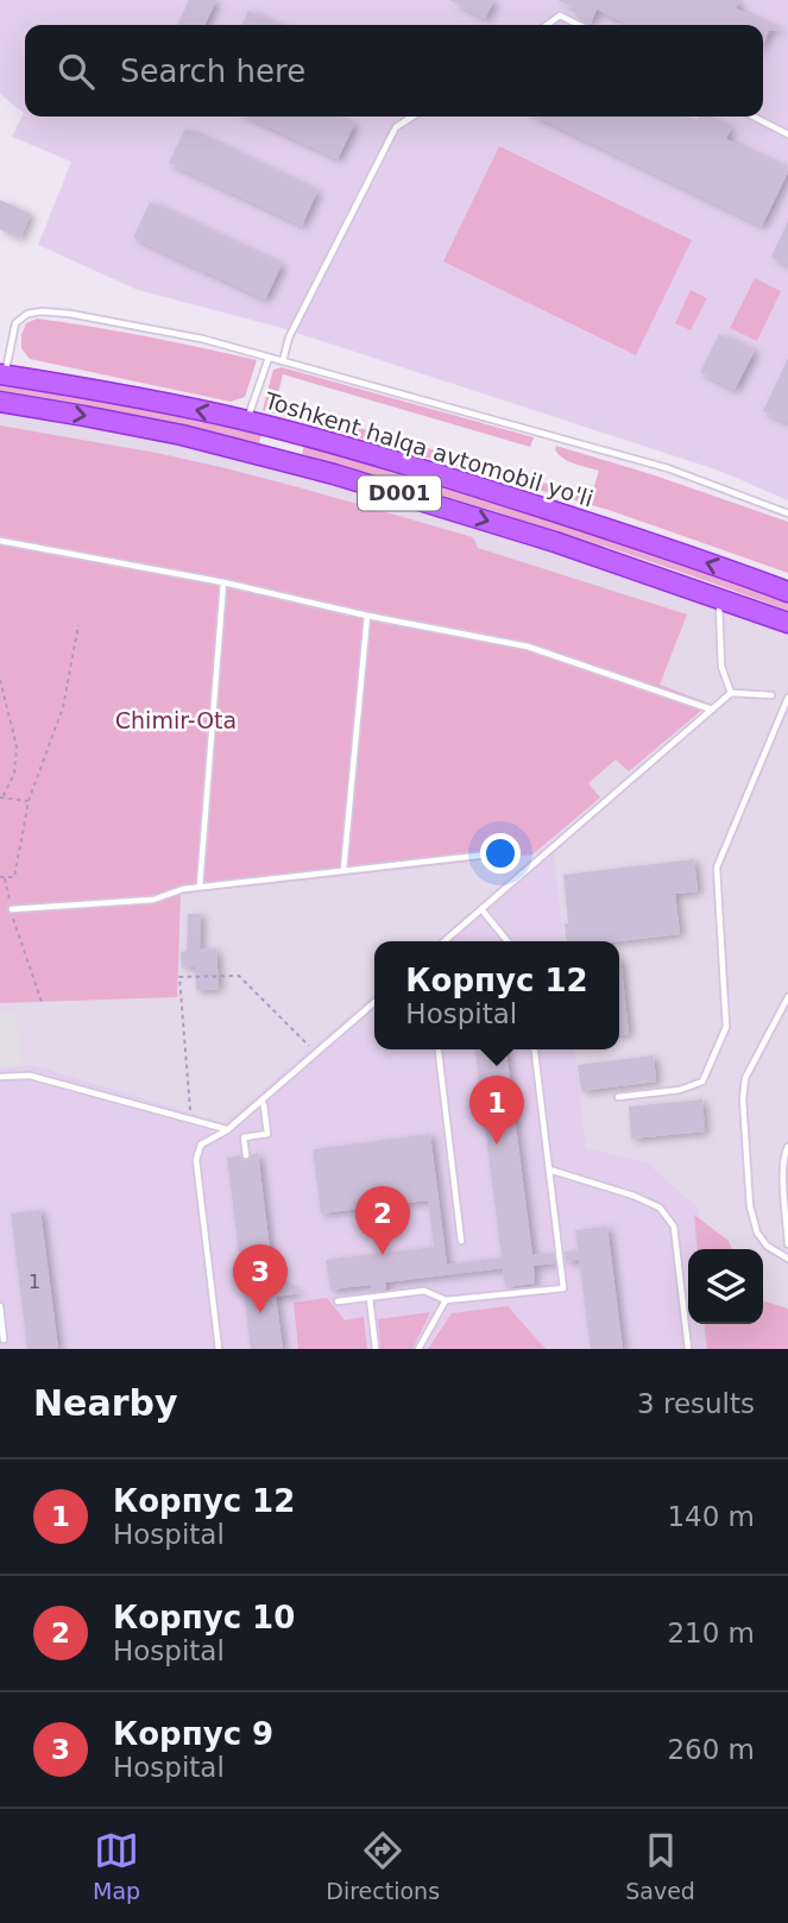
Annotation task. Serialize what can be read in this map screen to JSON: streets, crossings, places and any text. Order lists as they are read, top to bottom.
{
  "streets": {
    "highway": ["Toshkent halqa avtomobil yo'li", "D001"]
  },
  "parks": ["Chimir-Ota"],
  "house_numbers": ["1"],
  "page": {
    "search": "Search here",
    "popup": ["Корпус 12", "Hospital"],
    "pins": ["1", "2", "3"],
    "heading": ["Nearby", "3 results"],
    "list": [
      {
        "mark": "1",
        "name": "Корпус 12",
        "note": "Hospital",
        "value": "140 m"
      },
      {
        "mark": "2",
        "name": "Корпус 10",
        "note": "Hospital",
        "value": "210 m"
      },
      {
        "mark": "3",
        "name": "Корпус 9",
        "note": "Hospital",
        "value": "260 m"
      }
    ],
    "nav": ["Map", "Directions", "Saved"]
  }
}
